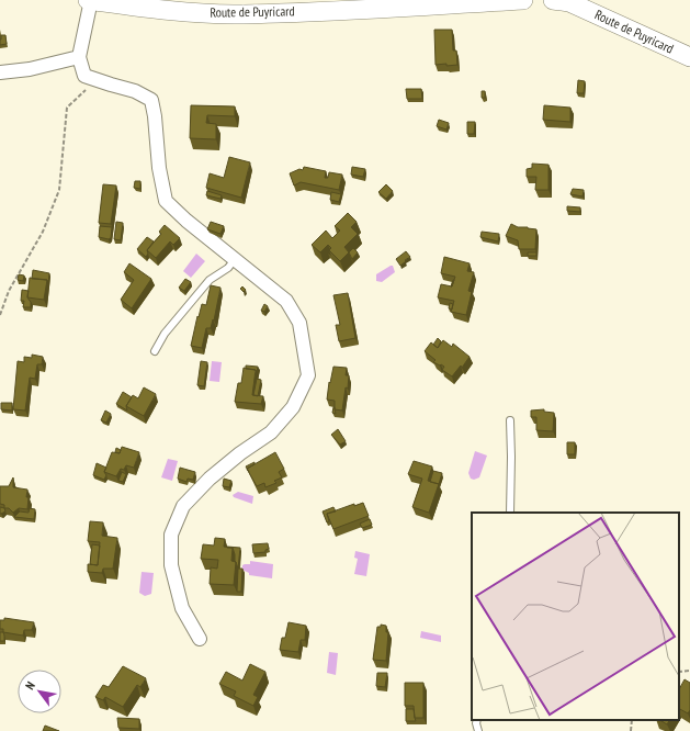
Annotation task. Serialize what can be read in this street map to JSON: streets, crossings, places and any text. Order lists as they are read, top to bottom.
{
  "streets": {
    "main road": ["Route de Puyricard"]
  },
  "north": "top left"
}
